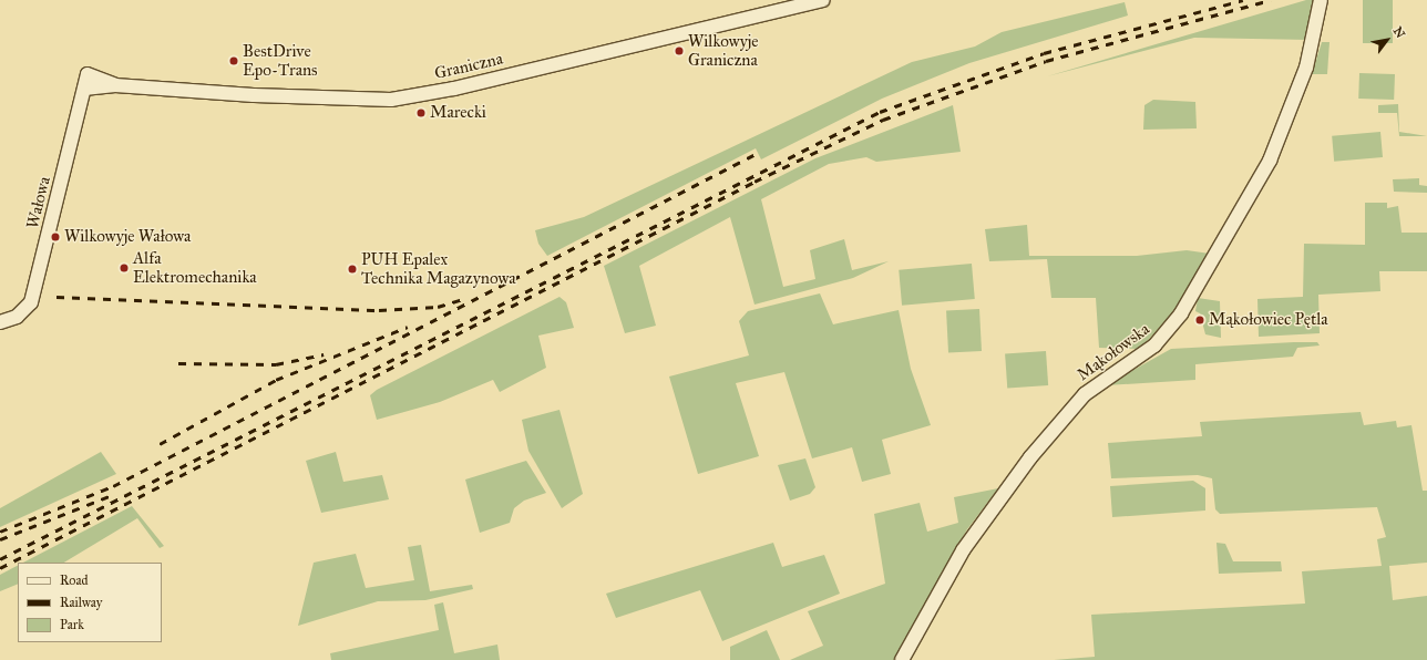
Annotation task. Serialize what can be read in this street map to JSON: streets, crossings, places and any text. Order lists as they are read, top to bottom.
{
  "streets": {
    "street": ["Graniczna", "Wałowa", "Mąkołowska"]
  },
  "crossings": [
    ["Graniczna", "Wałowa"]
  ],
  "places": [
    "Wilkowyje Graniczna",
    "BestDrive Epo-Trans",
    "Marecki",
    "Wilkowyje Wałowa",
    "Alfa Elektromechanika",
    "PUH Epalex Technika Magazynowa",
    "Mąkołowiec Pętla"
  ],
  "legend": ["Road", "Railway", "Park"],
  "north": "top right"
}
